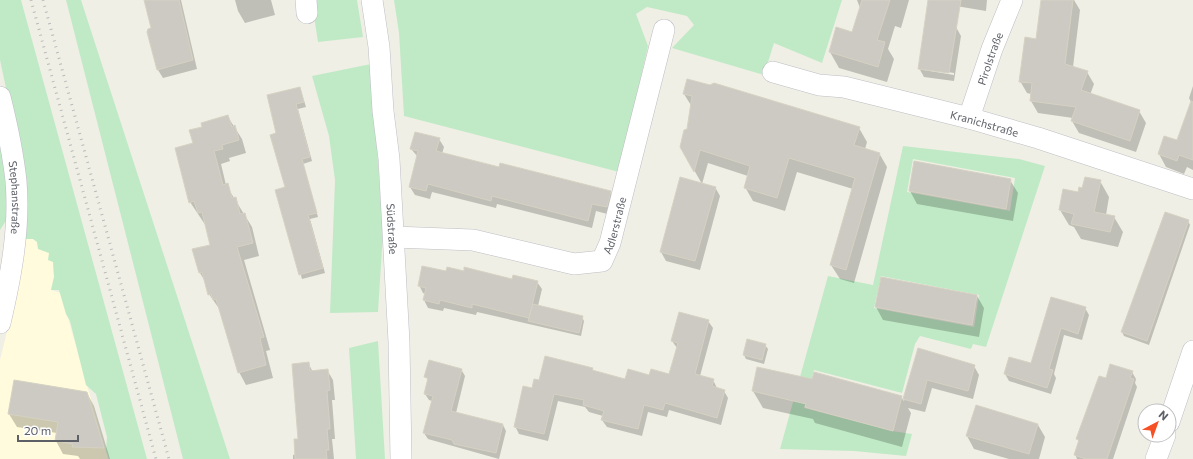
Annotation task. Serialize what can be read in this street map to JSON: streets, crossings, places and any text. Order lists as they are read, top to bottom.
{
  "streets": {
    "street": [
      "Pirolstraße",
      "Kranichstraße",
      "Stephanstraße",
      "Adlerstraße",
      "Südstraße"
    ]
  },
  "crossings": [
    ["Pirolstraße", "Kranichstraße"],
    ["Adlerstraße", "Südstraße"]
  ],
  "scale_bar": "20 m",
  "north": "top right"
}
